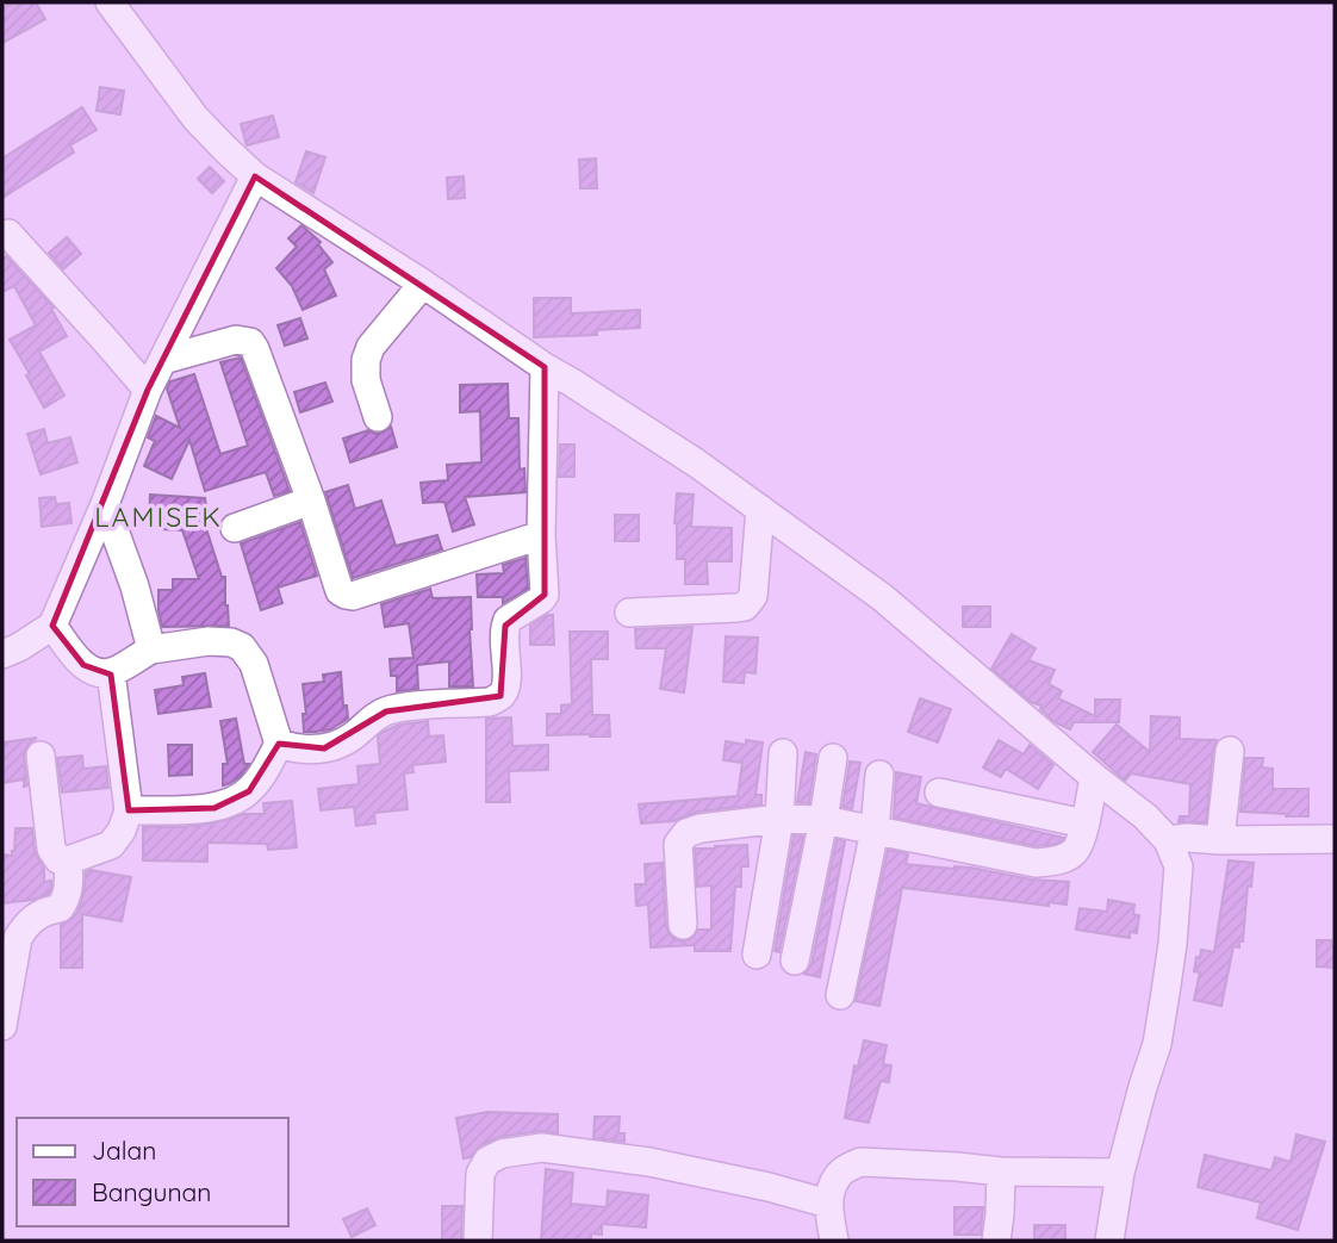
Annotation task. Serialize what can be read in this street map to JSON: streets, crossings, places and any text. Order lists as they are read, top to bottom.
{
  "districts": ["LAMISEK"],
  "legend": ["Jalan", "Bangunan"]
}
